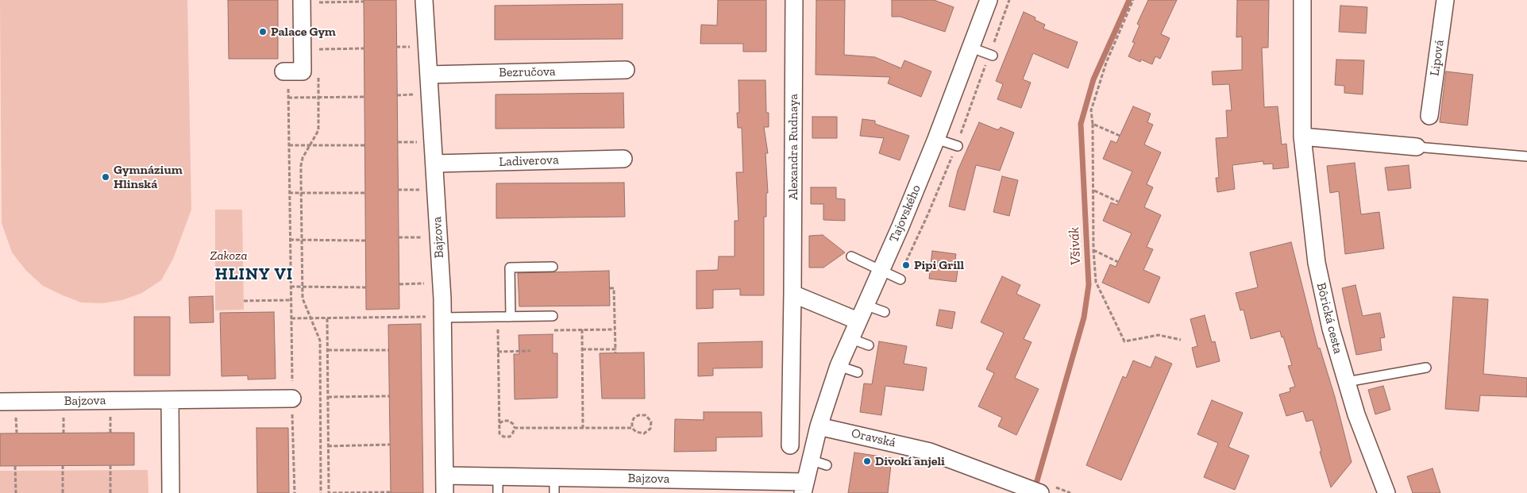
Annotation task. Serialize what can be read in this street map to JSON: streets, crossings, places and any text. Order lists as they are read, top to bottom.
{
  "streets": {
    "street": [
      "Lipová",
      "Bezručova",
      "Alexandra Rudnaya",
      "Ladiverova",
      "Tajovského",
      "Bajzova",
      "Bôrická cesta",
      "Oravská"
    ]
  },
  "crossings": [
    ["Bezručova", "Bajzova"],
    ["Ladiverova", "Bajzova"],
    ["Tajovského", "Oravská"]
  ],
  "districts": ["HLINY VI"],
  "water": ["Všivák"],
  "parks": ["Zakoza"],
  "places": [
    "Palace Gym",
    "Gymnázium Hlinská",
    "Pipi Grill",
    "Divokí anjeli"
  ]
}
